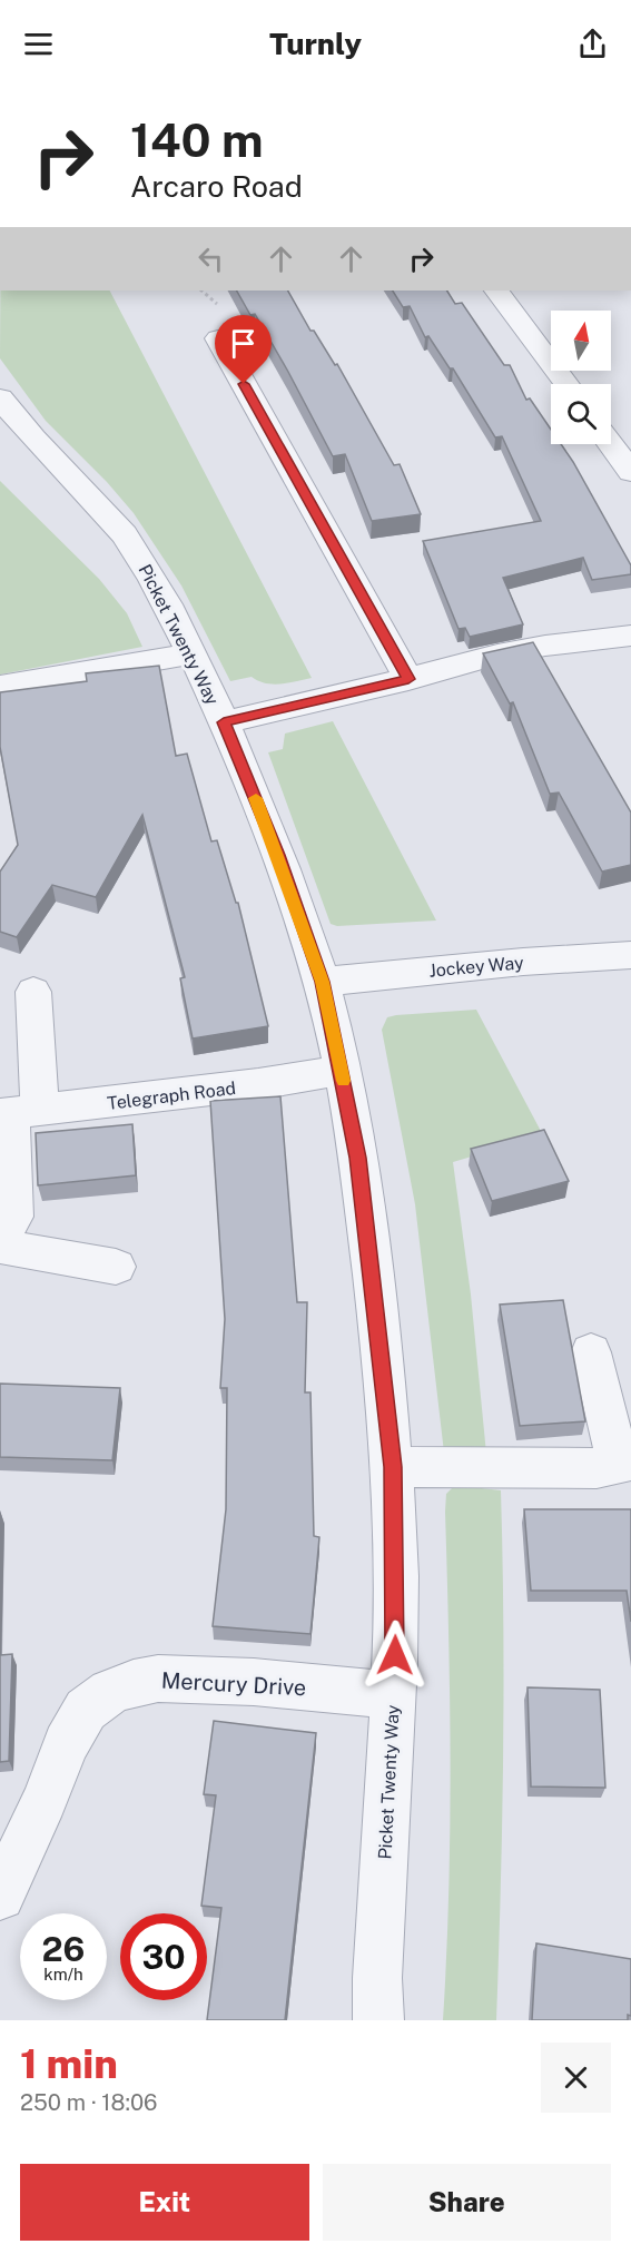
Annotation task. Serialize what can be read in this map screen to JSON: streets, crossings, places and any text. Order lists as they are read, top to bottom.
{
  "streets": {
    "street": [
      "Picket Twenty Way",
      "Jockey Way",
      "Telegraph Road",
      "Mercury Drive"
    ]
  },
  "crossings": [
    ["Picket Twenty Way", "Jockey Way"],
    ["Picket Twenty Way", "Telegraph Road"],
    ["Picket Twenty Way", "Mercury Drive"]
  ],
  "north": "top",
  "page": {
    "header": "Turnly",
    "turn": ["140 m", "Arcaro Road"],
    "speed": "26 km/h",
    "limit": "30",
    "heading": ["1 min", "250 m · 18:06"],
    "buttons": ["Exit", "Share"]
  }
}
